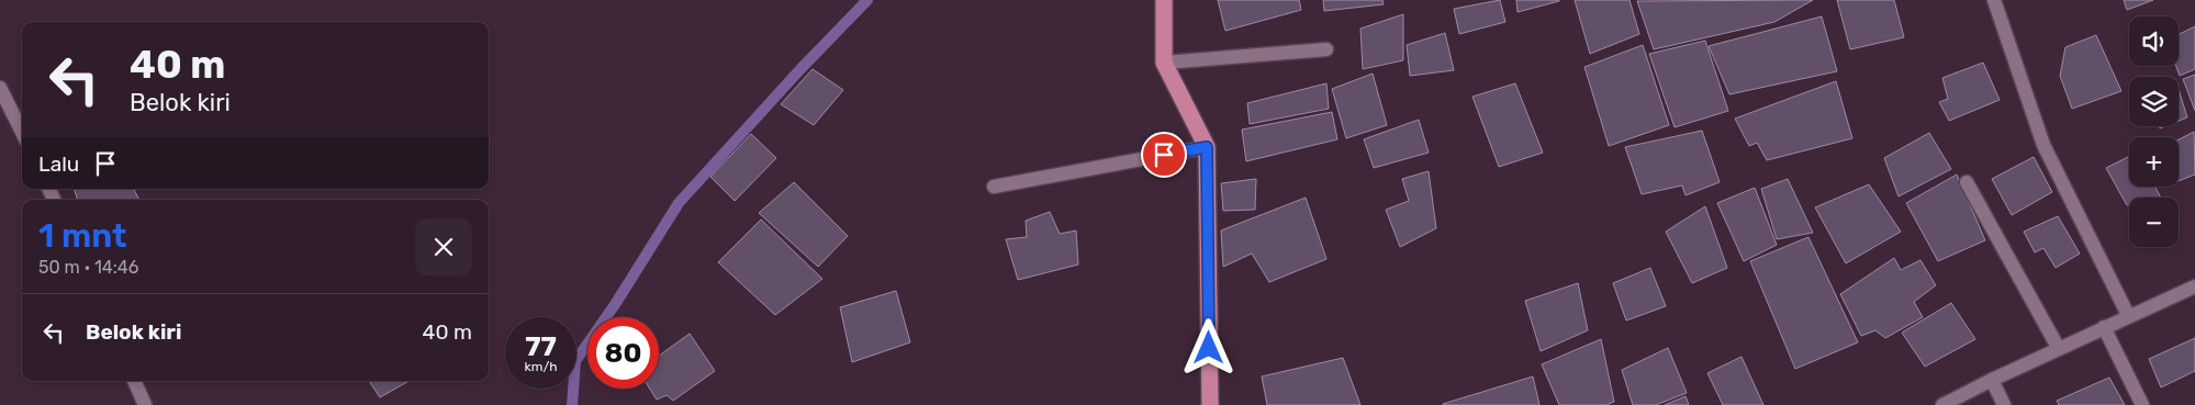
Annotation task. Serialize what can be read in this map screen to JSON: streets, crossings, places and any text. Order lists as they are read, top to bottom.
{
  "page": {
    "map_buttons": ["+", "−"],
    "turn": ["40 m", "Belok kiri"],
    "then": "Lalu",
    "heading": ["1 mnt", "50 m · 14:46"],
    "list": [
      {
        "name": "Belok kiri",
        "value": "40 m"
      }
    ],
    "speed": "77 km/h",
    "limit": "80"
  }
}
